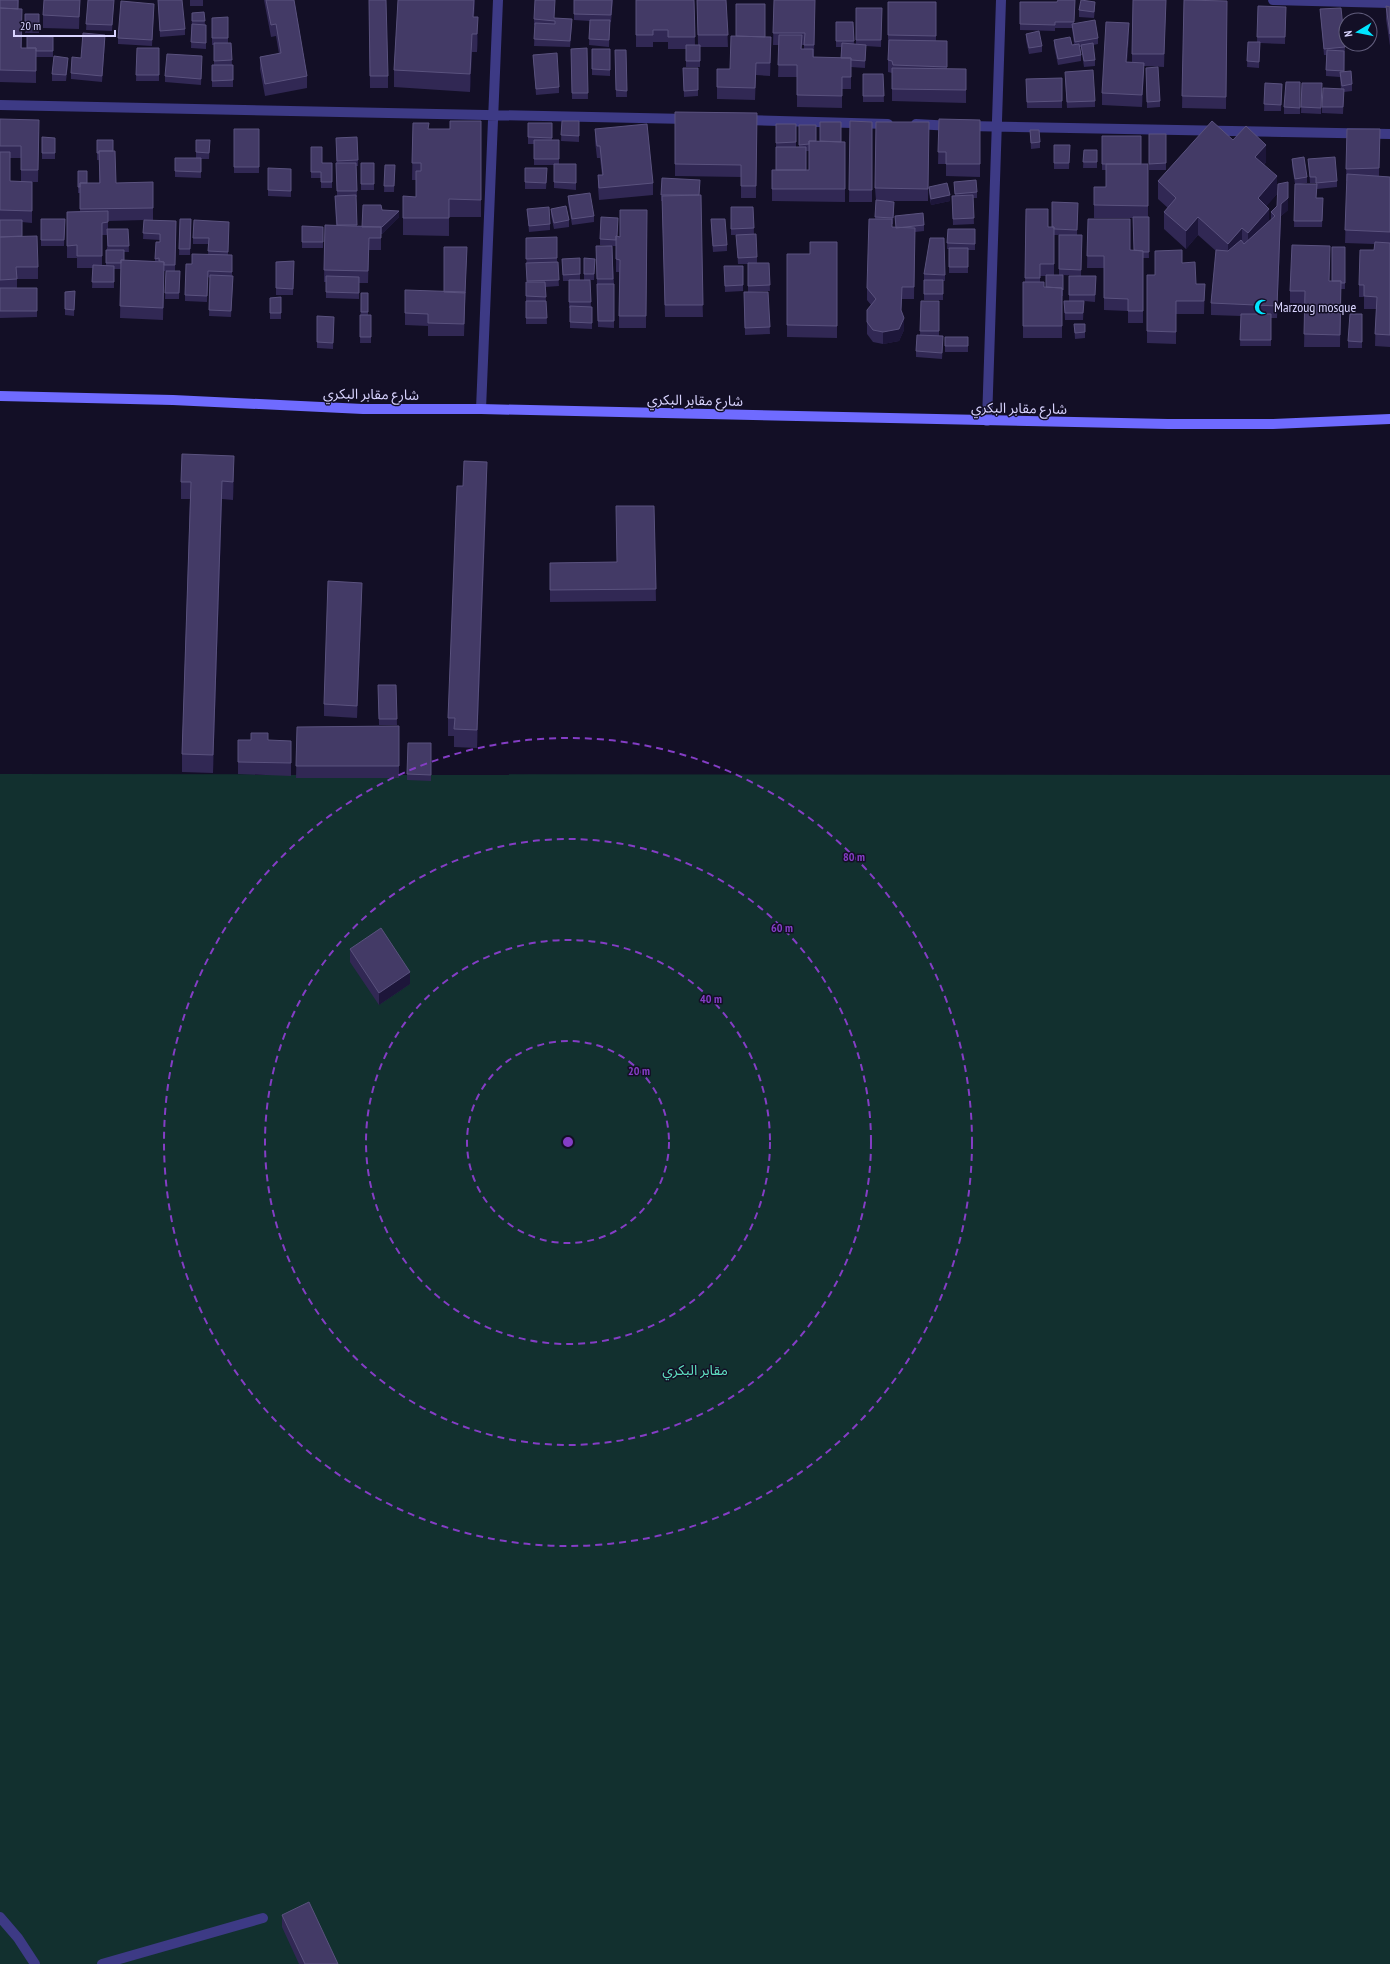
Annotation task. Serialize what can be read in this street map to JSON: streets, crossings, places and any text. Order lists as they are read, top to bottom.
{
  "streets": {
    "street": ["شارع مقابر البكري"]
  },
  "parks": ["مقابر البكري"],
  "places": {
    "mosque": ["Marzoug mosque"]
  },
  "scale_bar": "20 m",
  "north": "left",
  "rings": [
    "80 m",
    "60 m",
    "40 m",
    "20 m"
  ]
}
